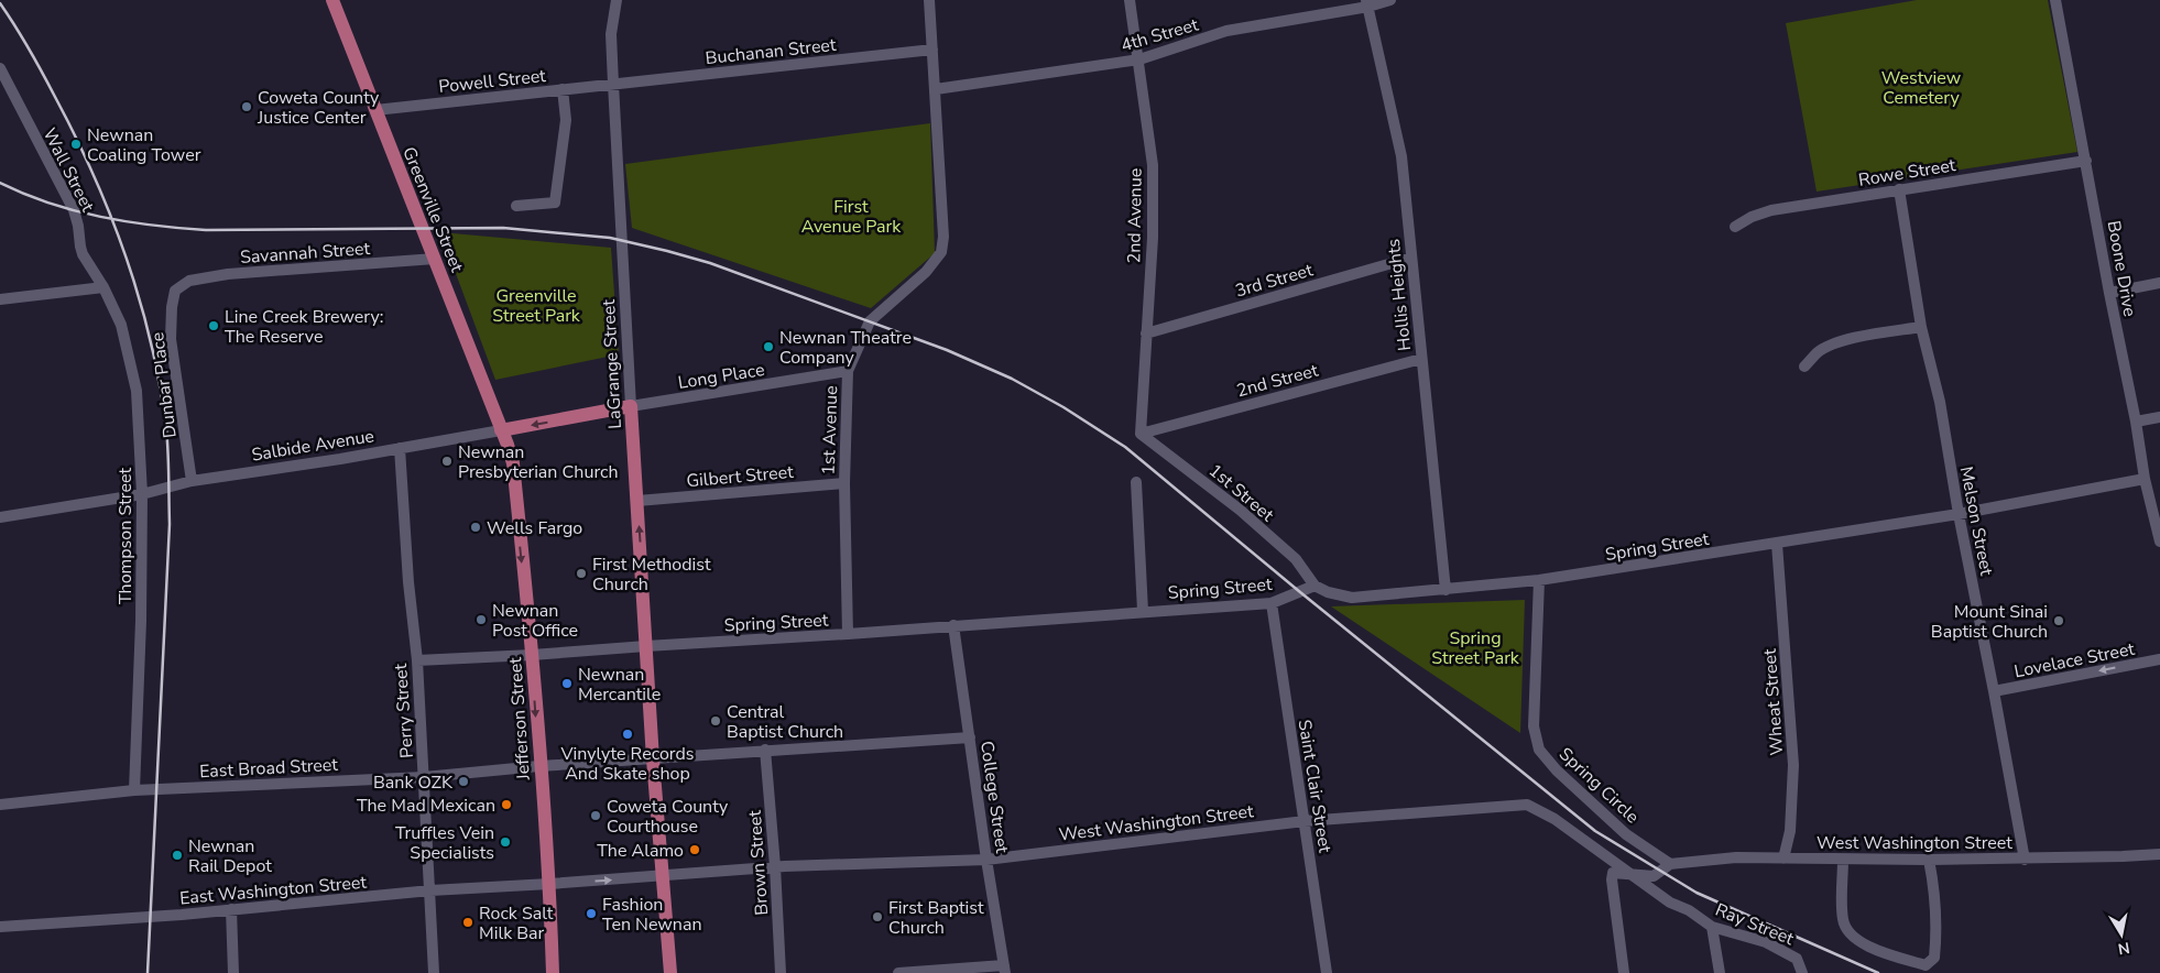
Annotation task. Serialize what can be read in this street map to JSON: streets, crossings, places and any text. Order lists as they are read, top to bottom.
{
  "streets": {
    "main road": [
      "Greenville Street",
      "LaGrange Street",
      "Salbide Avenue",
      "Jefferson Street"
    ],
    "street": [
      "4th Street",
      "Buchanan Street",
      "Powell Street",
      "Wall Street",
      "Rowe Street",
      "2nd Avenue",
      "Savannah Street",
      "Boone Drive",
      "3rd Street",
      "Hollis Heights",
      "Long Place",
      "2nd Street",
      "Dunbar Place",
      "1st Avenue",
      "Gilbert Street",
      "1st Street",
      "Melson Street",
      "Thompson Street",
      "Spring Street",
      "Lovelace Street",
      "Wheat Street",
      "Perry Street",
      "East Broad Street",
      "Spring Circle",
      "Saint Clair Street",
      "College Street",
      "West Washington Street",
      "Brown Street",
      "East Washington Street",
      "Ray Street"
    ]
  },
  "crossings": [
    ["4th Street", "2nd Avenue"],
    ["4th Street", "Hollis Heights"],
    ["4th Street", "1st Avenue"],
    ["Buchanan Street", "Powell Street"],
    ["Buchanan Street", "LaGrange Street"],
    ["Buchanan Street", "1st Avenue"],
    ["Powell Street", "Greenville Street"],
    ["Powell Street", "LaGrange Street"],
    ["Wall Street", "Thompson Street"],
    ["Rowe Street", "Boone Drive"],
    ["Rowe Street", "Melson Street"],
    ["Greenville Street", "Savannah Street"],
    ["Greenville Street", "Salbide Avenue"],
    ["Greenville Street", "Jefferson Street"],
    ["2nd Avenue", "3rd Street"],
    ["2nd Avenue", "2nd Street"],
    ["2nd Avenue", "1st Street"],
    ["Savannah Street", "Dunbar Place"],
    ["Boone Drive", "Spring Street"],
    ["3rd Street", "Hollis Heights"],
    ["Hollis Heights", "2nd Street"],
    ["Hollis Heights", "Spring Street"],
    ["LaGrange Street", "Long Place"],
    ["LaGrange Street", "Salbide Avenue"],
    ["LaGrange Street", "Gilbert Street"],
    ["LaGrange Street", "Spring Street"],
    ["LaGrange Street", "East Broad Street"],
    ["LaGrange Street", "West Washington Street"],
    ["Long Place", "1st Avenue"],
    ["Long Place", "Salbide Avenue"],
    ["2nd Street", "1st Street"],
    ["Dunbar Place", "Salbide Avenue"],
    ["1st Avenue", "Gilbert Street"],
    ["1st Avenue", "Spring Street"],
    ["Salbide Avenue", "Thompson Street"],
    ["Salbide Avenue", "Perry Street"],
    ["Salbide Avenue", "Jefferson Street"],
    ["1st Street", "Spring Street"],
    ["Melson Street", "Spring Street"],
    ["Melson Street", "Lovelace Street"],
    ["Melson Street", "West Washington Street"],
    ["Thompson Street", "East Broad Street"],
    ["Spring Street", "Wheat Street"],
    ["Spring Street", "Perry Street"],
    ["Spring Street", "Jefferson Street"],
    ["Spring Street", "Spring Circle"],
    ["Spring Street", "Saint Clair Street"],
    ["Spring Street", "College Street"],
    ["Wheat Street", "West Washington Street"],
    ["Perry Street", "East Broad Street"],
    ["Perry Street", "East Washington Street"],
    ["Jefferson Street", "East Broad Street"],
    ["Jefferson Street", "West Washington Street"],
    ["Jefferson Street", "East Washington Street"],
    ["East Broad Street", "College Street"],
    ["East Broad Street", "Brown Street"],
    ["Spring Circle", "West Washington Street"],
    ["Saint Clair Street", "West Washington Street"],
    ["College Street", "West Washington Street"],
    ["West Washington Street", "Brown Street"],
    ["West Washington Street", "East Washington Street"],
    ["West Washington Street", "Ray Street"]
  ],
  "one_way": ["Lovelace Street", "Jefferson Street"],
  "parks": [
    "Westview Cemetery",
    "First Avenue Park",
    "Greenville Street Park",
    "Spring Street Park"
  ],
  "places": [
    "Coweta County Justice Center",
    "Newnan Coaling Tower",
    "Line Creek Brewery: The Reserve",
    "Newnan Theatre Company",
    "Newnan Presbyterian Church",
    "Wells Fargo",
    "First Methodist Church",
    "Newnan Post Office",
    "Mount Sinai Baptist Church",
    "Newnan Mercantile",
    "Central Baptist Church",
    "Vinylyte Records And Skate shop",
    "Bank OZK",
    "The Mad Mexican",
    "Coweta County Courthouse",
    "Truffles Vein Specialists",
    "The Alamo",
    "Newnan Rail Depot",
    "Fashion Ten Newnan",
    "First Baptist Church",
    "Rock Salt Milk Bar"
  ],
  "north": "bottom"
}
